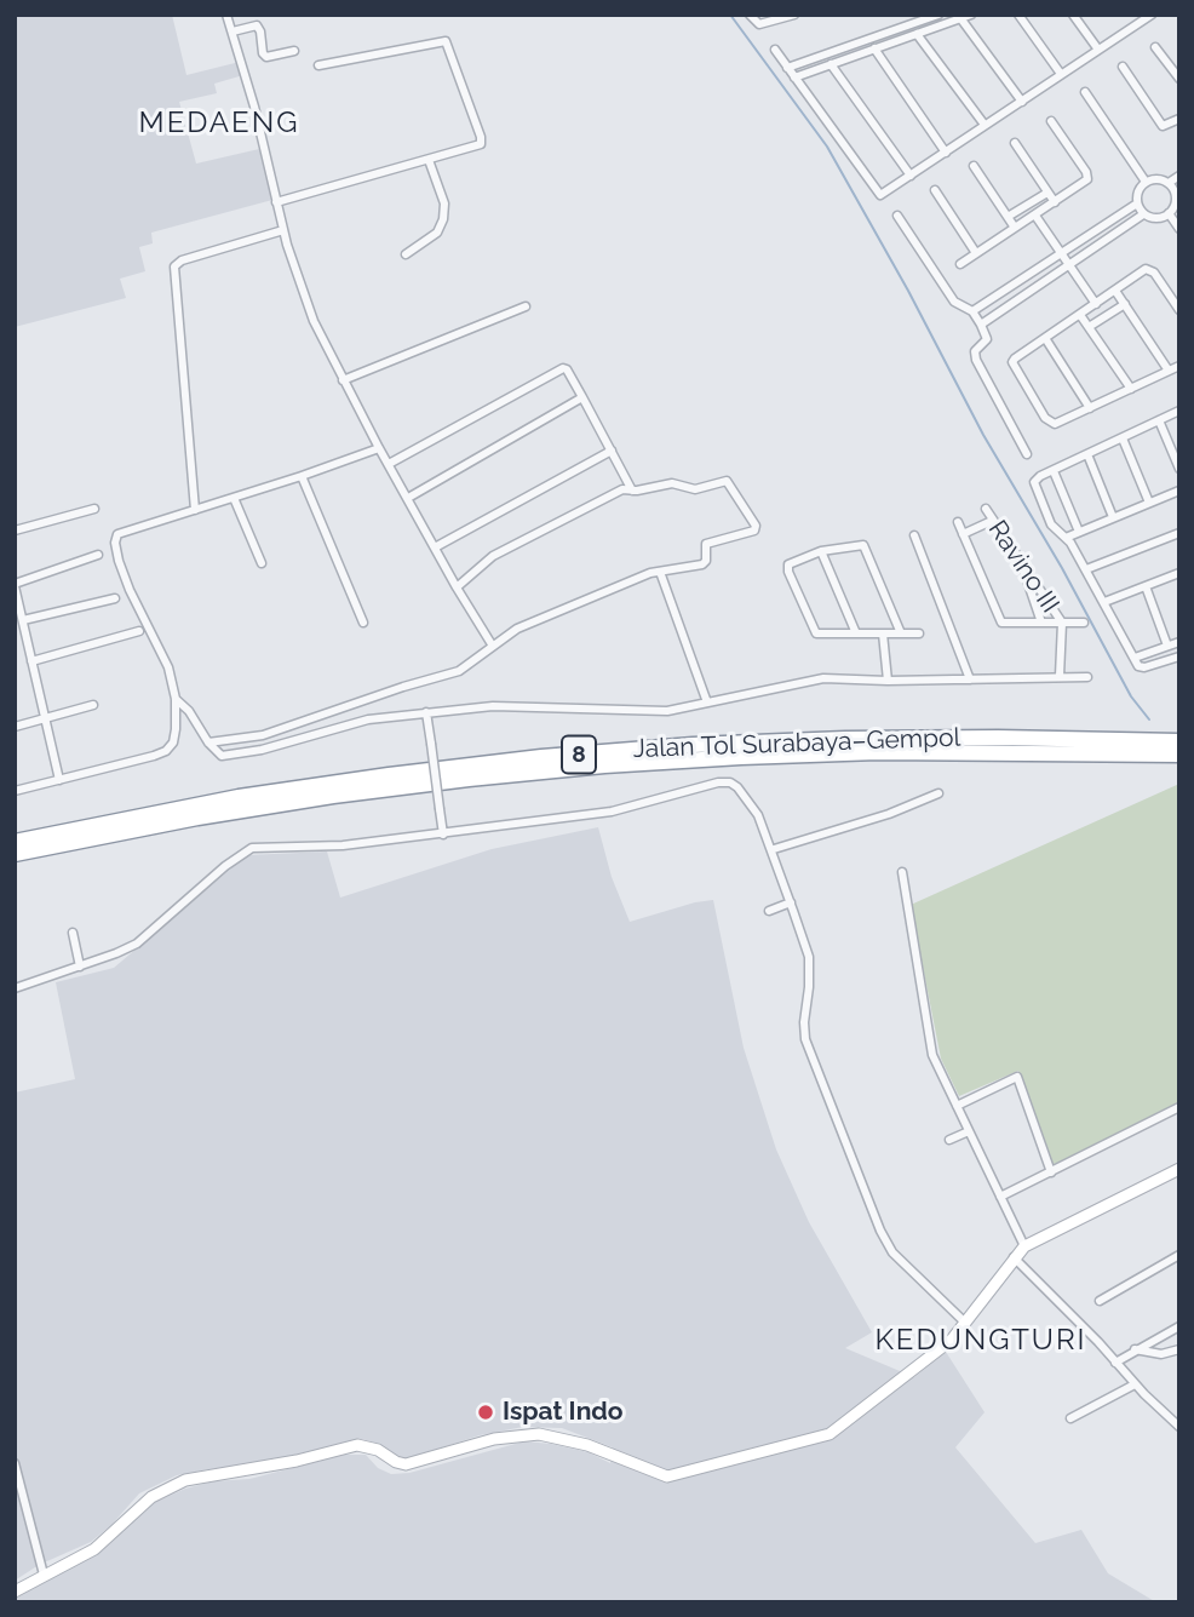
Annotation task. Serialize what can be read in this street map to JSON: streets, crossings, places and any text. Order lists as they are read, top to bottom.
{
  "streets": {
    "highway": ["Jalan Tol Surabaya–Gempol", "8"],
    "street": ["Ravino III"]
  },
  "districts": ["MEDAENG", "KEDUNGTURI"],
  "places": ["Ispat Indo"]
}
